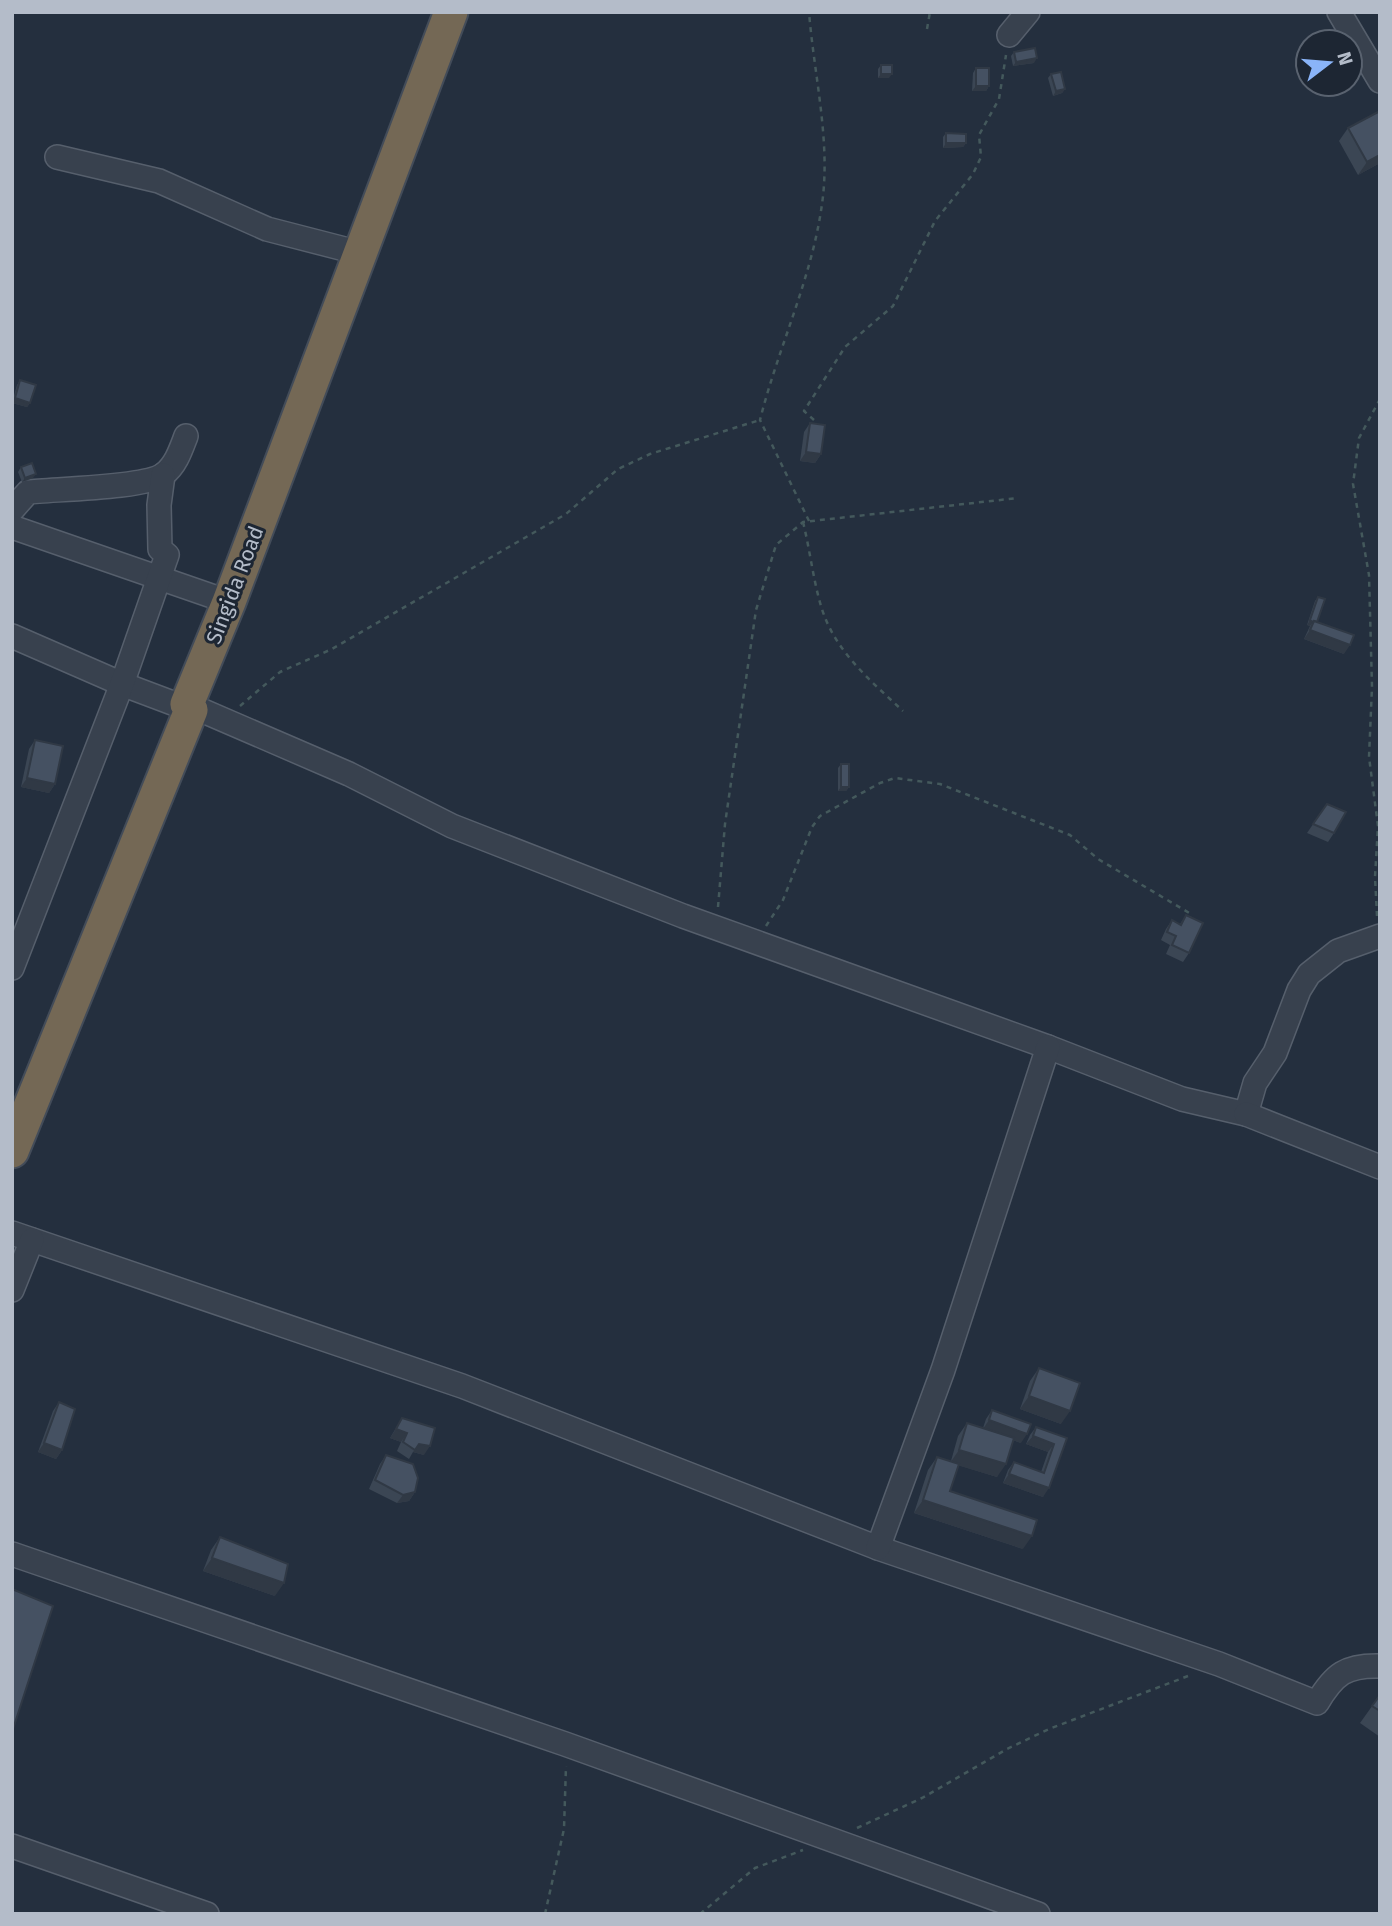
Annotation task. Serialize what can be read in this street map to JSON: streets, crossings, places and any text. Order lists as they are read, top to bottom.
{
  "streets": {
    "highway": ["Singida Road"]
  },
  "north": "right"
}
